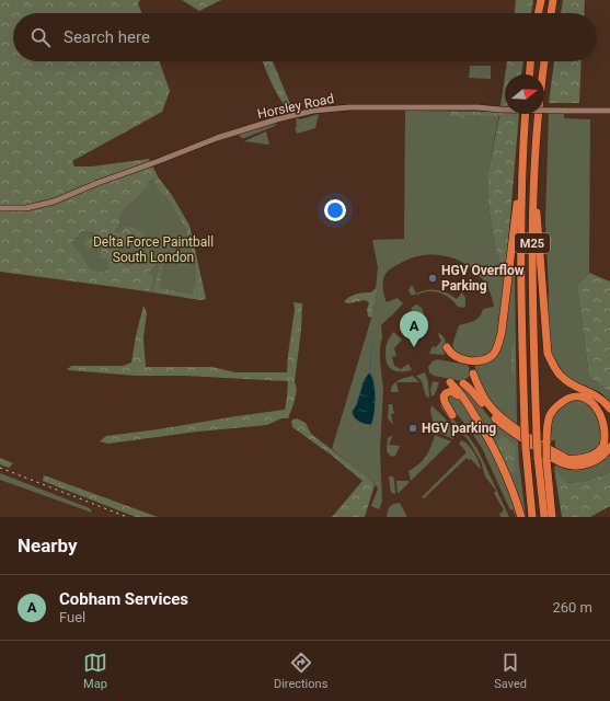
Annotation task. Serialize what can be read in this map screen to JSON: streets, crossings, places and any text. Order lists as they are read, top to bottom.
{
  "streets": {
    "highway": ["M25"],
    "street": ["Horsley Road"]
  },
  "parks": ["Delta Force Paintball South London"],
  "places": ["HGV Overflow Parking", "HGV parking"],
  "north": "right",
  "page": {
    "search": "Search here",
    "pins": "A",
    "heading": "Nearby",
    "list": [
      {
        "mark": "A",
        "name": "Cobham Services",
        "note": "Fuel",
        "value": "260 m"
      }
    ],
    "nav": ["Map", "Directions", "Saved"]
  }
}
